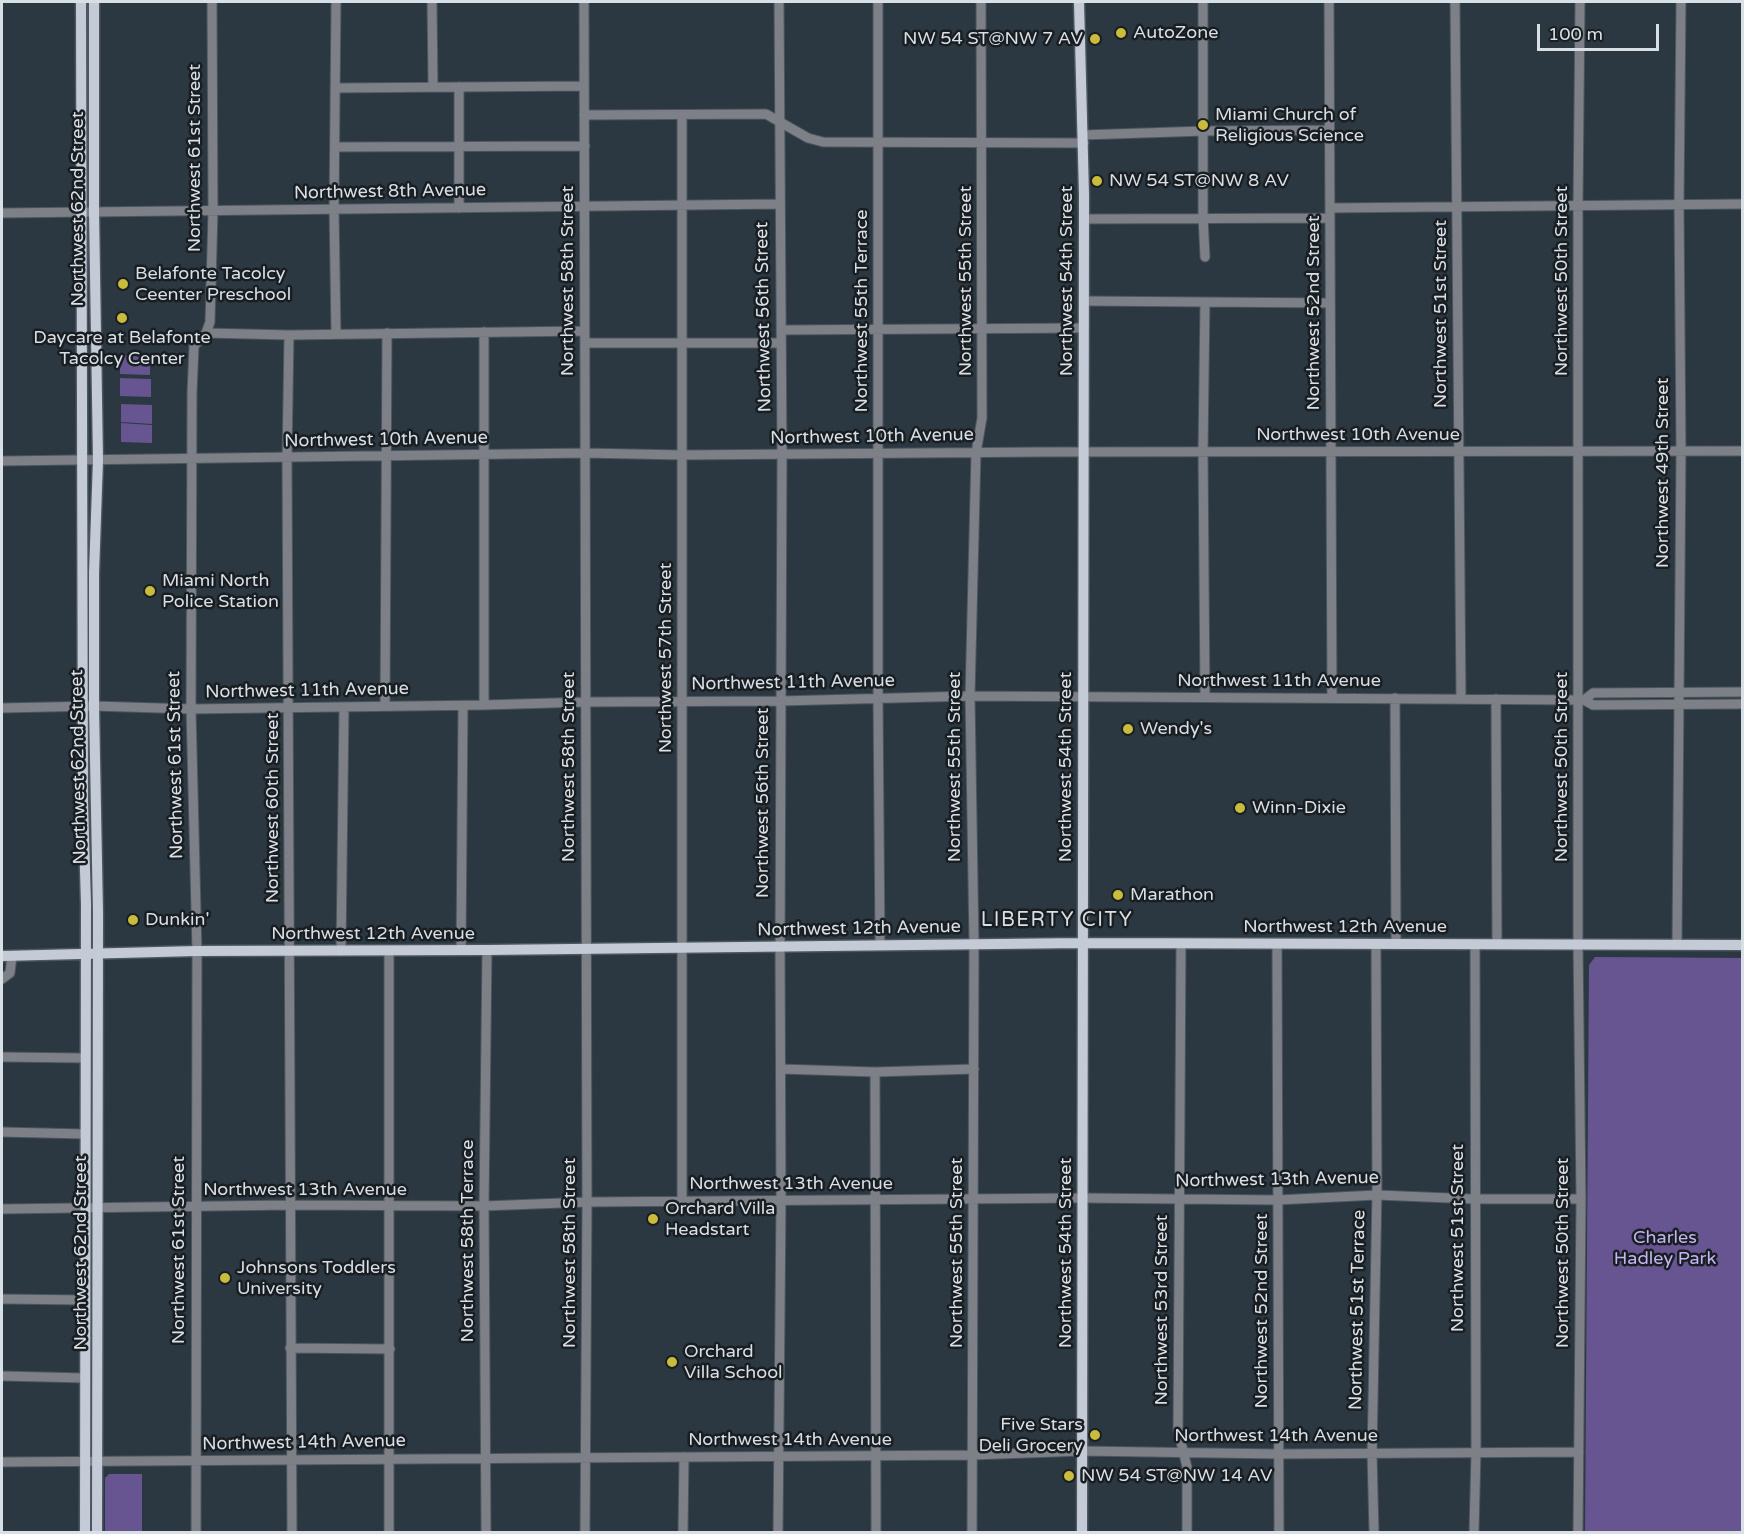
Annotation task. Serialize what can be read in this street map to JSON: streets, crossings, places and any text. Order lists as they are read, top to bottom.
{
  "streets": {
    "main road": ["Northwest 62nd Street", "Northwest 54th Street", "Northwest 12th Avenue"],
    "street": [
      "Northwest 61st Street",
      "Northwest 8th Avenue",
      "Northwest 58th Street",
      "Northwest 55th Street",
      "Northwest 50th Street",
      "Northwest 55th Terrace",
      "Northwest 52nd Street",
      "Northwest 51st Street",
      "Northwest 56th Street",
      "Northwest 10th Avenue",
      "Northwest 49th Street",
      "Northwest 57th Street",
      "Northwest 11th Avenue",
      "Northwest 60th Street",
      "Northwest 13th Avenue",
      "Northwest 58th Terrace",
      "Northwest 53rd Street",
      "Northwest 51st Terrace",
      "Northwest 14th Avenue"
    ]
  },
  "crossings": [
    ["Northwest 61st Street", "Northwest 8th Avenue"],
    ["Northwest 61st Street", "Northwest 10th Avenue"],
    ["Northwest 61st Street", "Northwest 11th Avenue"],
    ["Northwest 61st Street", "Northwest 12th Avenue"],
    ["Northwest 61st Street", "Northwest 13th Avenue"],
    ["Northwest 61st Street", "Northwest 14th Avenue"],
    ["Northwest 8th Avenue", "Northwest 62nd Street"],
    ["Northwest 8th Avenue", "Northwest 58th Street"],
    ["Northwest 8th Avenue", "Northwest 56th Street"],
    ["Northwest 8th Avenue", "Northwest 57th Street"],
    ["Northwest 62nd Street", "Northwest 10th Avenue"],
    ["Northwest 62nd Street", "Northwest 11th Avenue"],
    ["Northwest 62nd Street", "Northwest 12th Avenue"],
    ["Northwest 62nd Street", "Northwest 13th Avenue"],
    ["Northwest 62nd Street", "Northwest 14th Avenue"],
    ["Northwest 58th Street", "Northwest 10th Avenue"],
    ["Northwest 58th Street", "Northwest 11th Avenue"],
    ["Northwest 58th Street", "Northwest 12th Avenue"],
    ["Northwest 58th Street", "Northwest 13th Avenue"],
    ["Northwest 58th Street", "Northwest 14th Avenue"],
    ["Northwest 55th Street", "Northwest 10th Avenue"],
    ["Northwest 55th Street", "Northwest 11th Avenue"],
    ["Northwest 55th Street", "Northwest 12th Avenue"],
    ["Northwest 55th Street", "Northwest 13th Avenue"],
    ["Northwest 55th Street", "Northwest 14th Avenue"],
    ["Northwest 54th Street", "Northwest 10th Avenue"],
    ["Northwest 54th Street", "Northwest 11th Avenue"],
    ["Northwest 54th Street", "Northwest 12th Avenue"],
    ["Northwest 54th Street", "Northwest 13th Avenue"],
    ["Northwest 54th Street", "Northwest 14th Avenue"],
    ["Northwest 50th Street", "Northwest 10th Avenue"],
    ["Northwest 50th Street", "Northwest 11th Avenue"],
    ["Northwest 50th Street", "Northwest 12th Avenue"],
    ["Northwest 50th Street", "Northwest 13th Avenue"],
    ["Northwest 50th Street", "Northwest 14th Avenue"],
    ["Northwest 55th Terrace", "Northwest 10th Avenue"],
    ["Northwest 55th Terrace", "Northwest 11th Avenue"],
    ["Northwest 55th Terrace", "Northwest 12th Avenue"],
    ["Northwest 52nd Street", "Northwest 10th Avenue"],
    ["Northwest 52nd Street", "Northwest 11th Avenue"],
    ["Northwest 52nd Street", "Northwest 12th Avenue"],
    ["Northwest 52nd Street", "Northwest 13th Avenue"],
    ["Northwest 52nd Street", "Northwest 14th Avenue"],
    ["Northwest 51st Street", "Northwest 10th Avenue"],
    ["Northwest 51st Street", "Northwest 11th Avenue"],
    ["Northwest 51st Street", "Northwest 12th Avenue"],
    ["Northwest 51st Street", "Northwest 13th Avenue"],
    ["Northwest 51st Street", "Northwest 14th Avenue"],
    ["Northwest 56th Street", "Northwest 10th Avenue"],
    ["Northwest 56th Street", "Northwest 11th Avenue"],
    ["Northwest 56th Street", "Northwest 12th Avenue"],
    ["Northwest 56th Street", "Northwest 13th Avenue"],
    ["Northwest 56th Street", "Northwest 14th Avenue"],
    ["Northwest 10th Avenue", "Northwest 49th Street"],
    ["Northwest 10th Avenue", "Northwest 57th Street"],
    ["Northwest 10th Avenue", "Northwest 60th Street"],
    ["Northwest 49th Street", "Northwest 11th Avenue"],
    ["Northwest 49th Street", "Northwest 12th Avenue"],
    ["Northwest 57th Street", "Northwest 11th Avenue"],
    ["Northwest 57th Street", "Northwest 12th Avenue"],
    ["Northwest 57th Street", "Northwest 13th Avenue"],
    ["Northwest 11th Avenue", "Northwest 60th Street"],
    ["Northwest 60th Street", "Northwest 12th Avenue"],
    ["Northwest 60th Street", "Northwest 13th Avenue"],
    ["Northwest 60th Street", "Northwest 14th Avenue"],
    ["Northwest 12th Avenue", "Northwest 58th Terrace"],
    ["Northwest 12th Avenue", "Northwest 53rd Street"],
    ["Northwest 12th Avenue", "Northwest 51st Terrace"],
    ["Northwest 13th Avenue", "Northwest 58th Terrace"],
    ["Northwest 13th Avenue", "Northwest 53rd Street"],
    ["Northwest 13th Avenue", "Northwest 51st Terrace"],
    ["Northwest 58th Terrace", "Northwest 14th Avenue"],
    ["Northwest 53rd Street", "Northwest 14th Avenue"],
    ["Northwest 51st Terrace", "Northwest 14th Avenue"]
  ],
  "districts": ["LIBERTY CITY"],
  "parks": ["Charles Hadley Park"],
  "places": [
    "AutoZone",
    "NW 54 ST@NW 7 AV",
    "Miami Church of Religious Science",
    "NW 54 ST@NW 8 AV",
    "Belafonte Tacolcy Ceenter Preschool",
    "Daycare at Belafonte Tacolcy Center",
    "Miami North Police Station",
    "Wendy's",
    "Winn-Dixie",
    "Marathon",
    "Dunkin'",
    "Orchard Villa Headstart",
    "Johnsons Toddlers University",
    "Orchard Villa School",
    "Five Stars Deli Grocery",
    "NW 54 ST@NW 14 AV"
  ],
  "scale_bar": "100 m"
}
